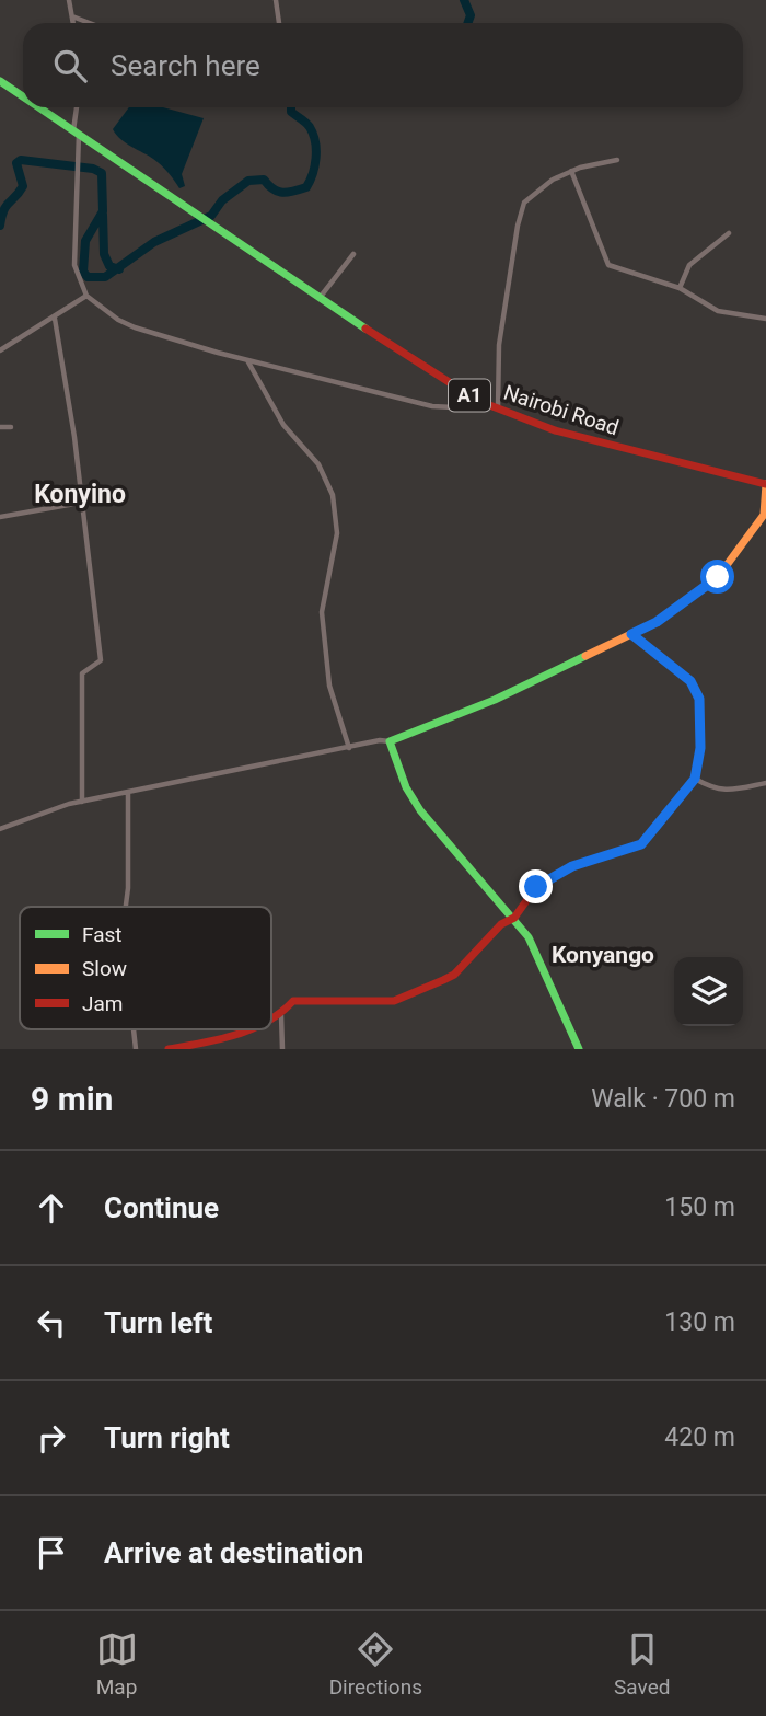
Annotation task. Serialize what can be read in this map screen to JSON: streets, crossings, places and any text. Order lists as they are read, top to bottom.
{
  "streets": {
    "main road": ["A1", "Nairobi Road"]
  },
  "crossings": [
    ["A1", "Nairobi Road"]
  ],
  "districts": ["Konyino", "Konyango"],
  "legend": ["Fast", "Slow", "Jam"],
  "page": {
    "search": "Search here",
    "heading": ["9 min", "Walk · 700 m"],
    "list": [
      ["Continue", "150 m"],
      ["Turn left", "130 m"],
      ["Turn right", "420 m"],
      "Arrive at destination"
    ],
    "nav": ["Map", "Directions", "Saved"]
  }
}
